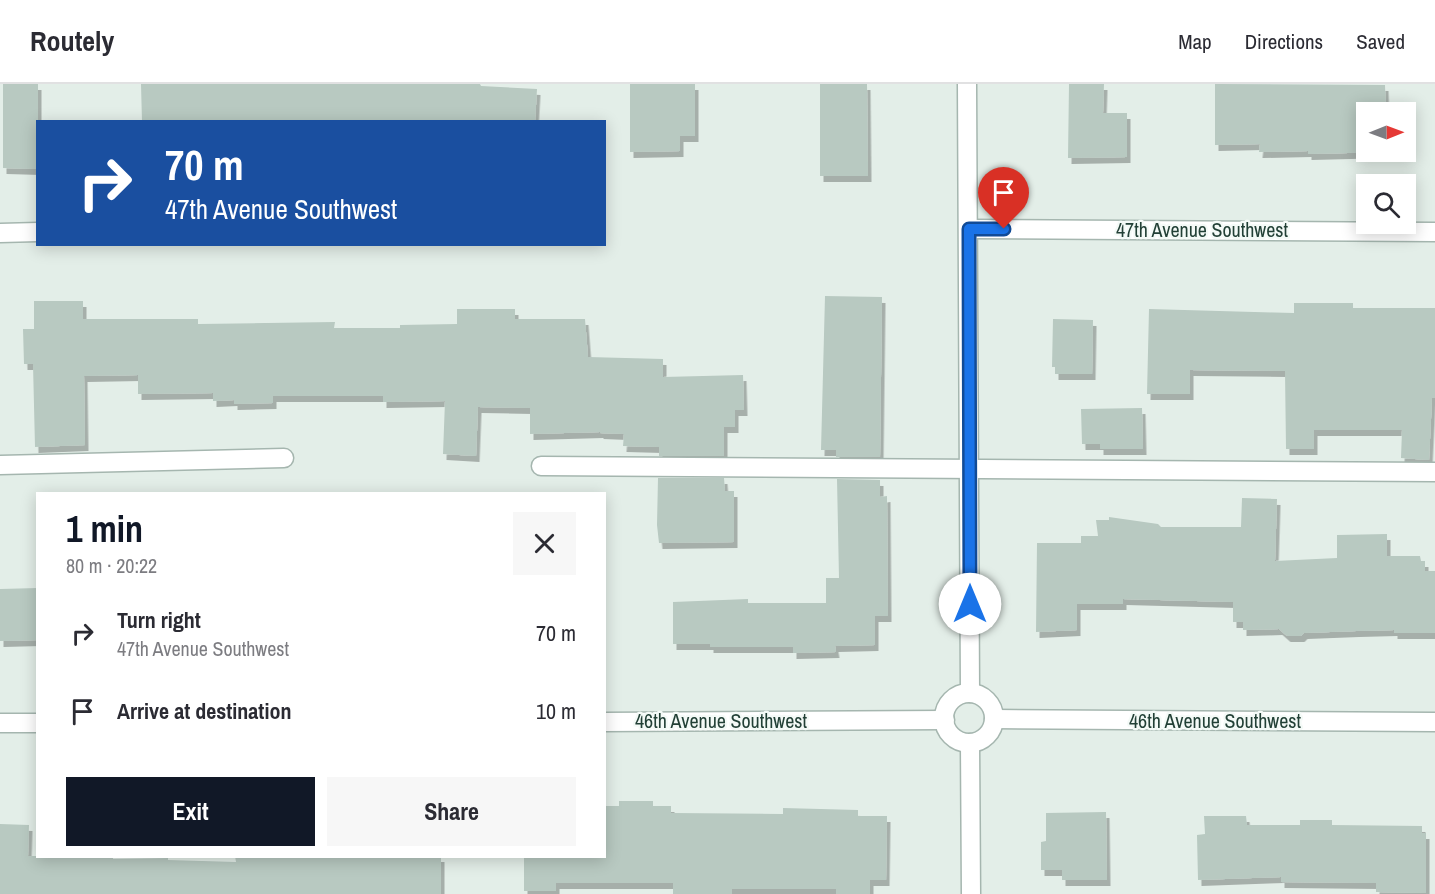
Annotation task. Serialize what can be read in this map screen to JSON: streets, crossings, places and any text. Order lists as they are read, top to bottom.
{
  "streets": {
    "street": ["47th Avenue Southwest", "46th Avenue Southwest"]
  },
  "north": "right",
  "page": {
    "header": "Routely",
    "nav": ["Map", "Directions", "Saved"],
    "turn": ["70 m", "47th Avenue Southwest"],
    "heading": ["1 min", "80 m · 20:22"],
    "list": [
      {
        "name": "Turn right",
        "note": "47th Avenue Southwest",
        "value": "70 m"
      },
      {
        "name": "Arrive at destination",
        "value": "10 m"
      }
    ],
    "buttons": ["Exit", "Share"]
  }
}
